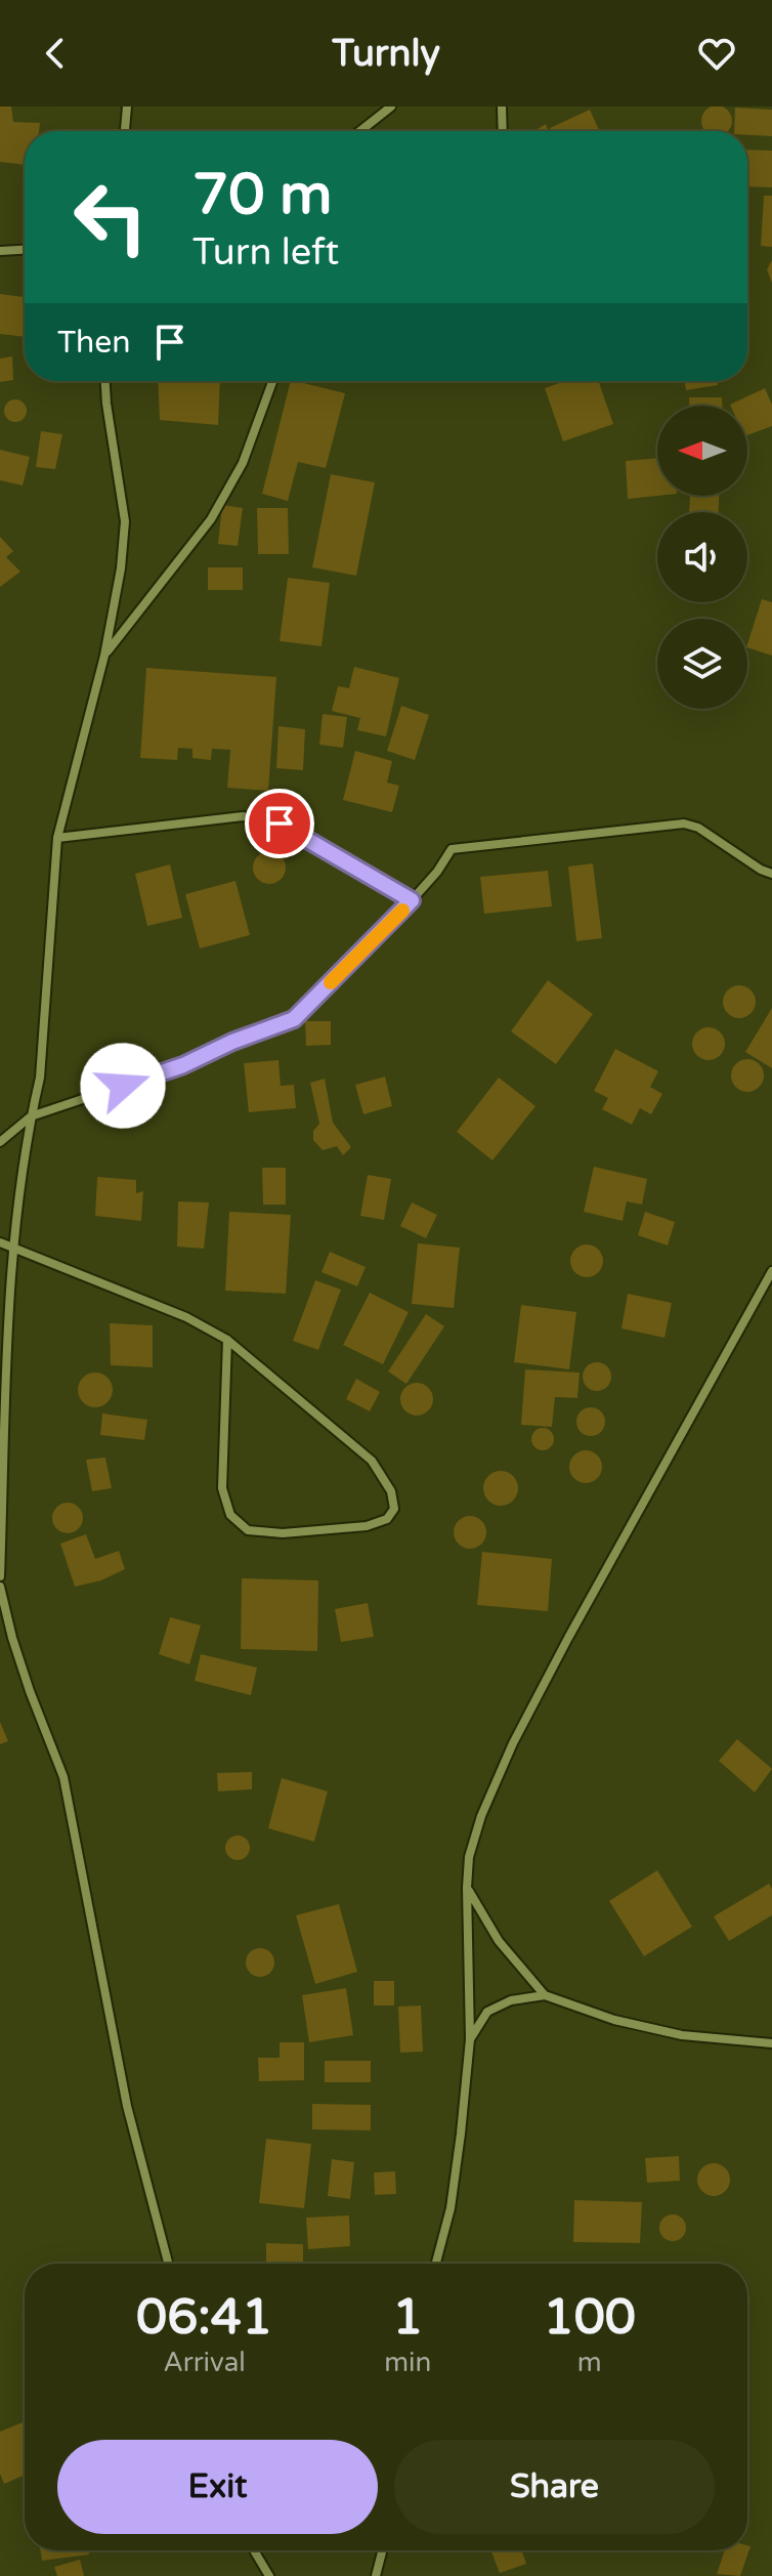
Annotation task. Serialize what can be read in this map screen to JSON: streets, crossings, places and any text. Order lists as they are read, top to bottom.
{
  "north": "left",
  "page": {
    "header": "Turnly",
    "turn": ["70 m", "Turn left"],
    "then": "Then",
    "eta": [
      "06:41",
      "Arrival",
      "1",
      "min",
      "100",
      "m"
    ],
    "buttons": ["Exit", "Share"]
  }
}
